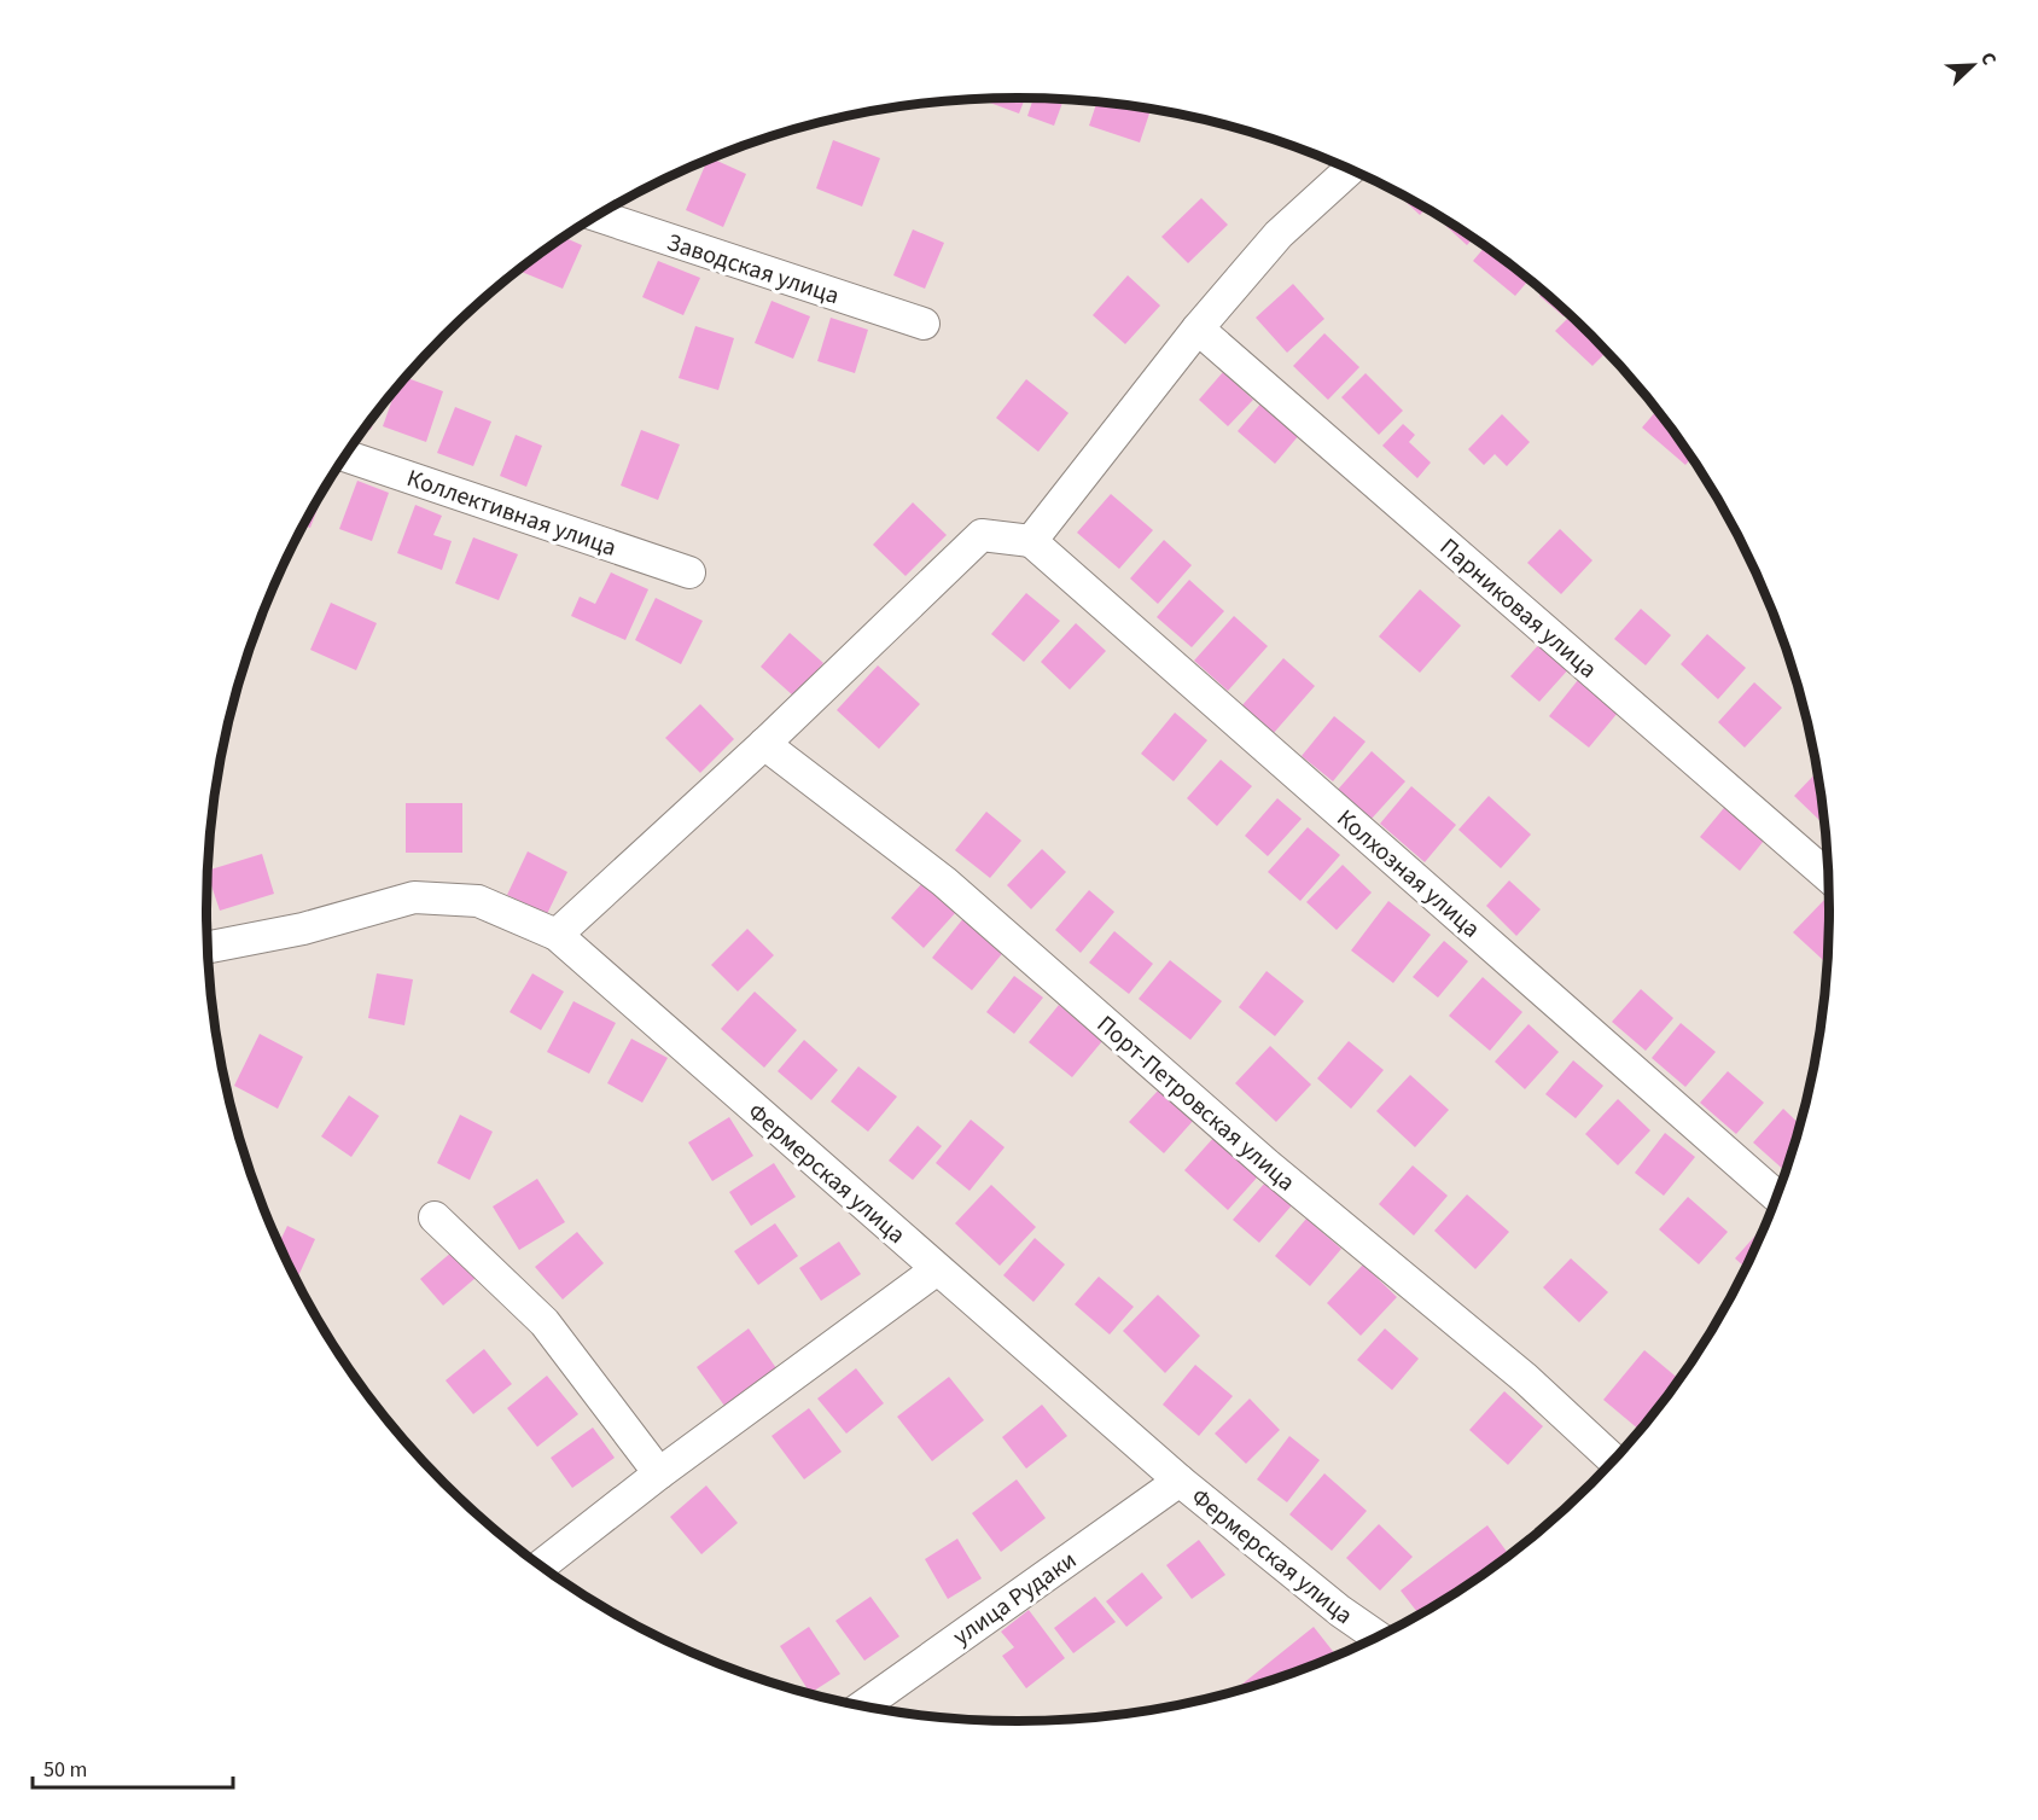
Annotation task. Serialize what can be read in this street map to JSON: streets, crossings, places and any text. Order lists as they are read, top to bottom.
{
  "streets": {
    "street": [
      "Заводская улица",
      "Коллективная улица",
      "Парниковая улица",
      "Колхозная улица",
      "Порт-Петровская улица",
      "Фермерская улица",
      "улица Рудаки"
    ]
  },
  "crossings": [
    ["Фермерская улица", "улица Рудаки"]
  ],
  "scale_bar": "50 m",
  "north": "top right"
}
